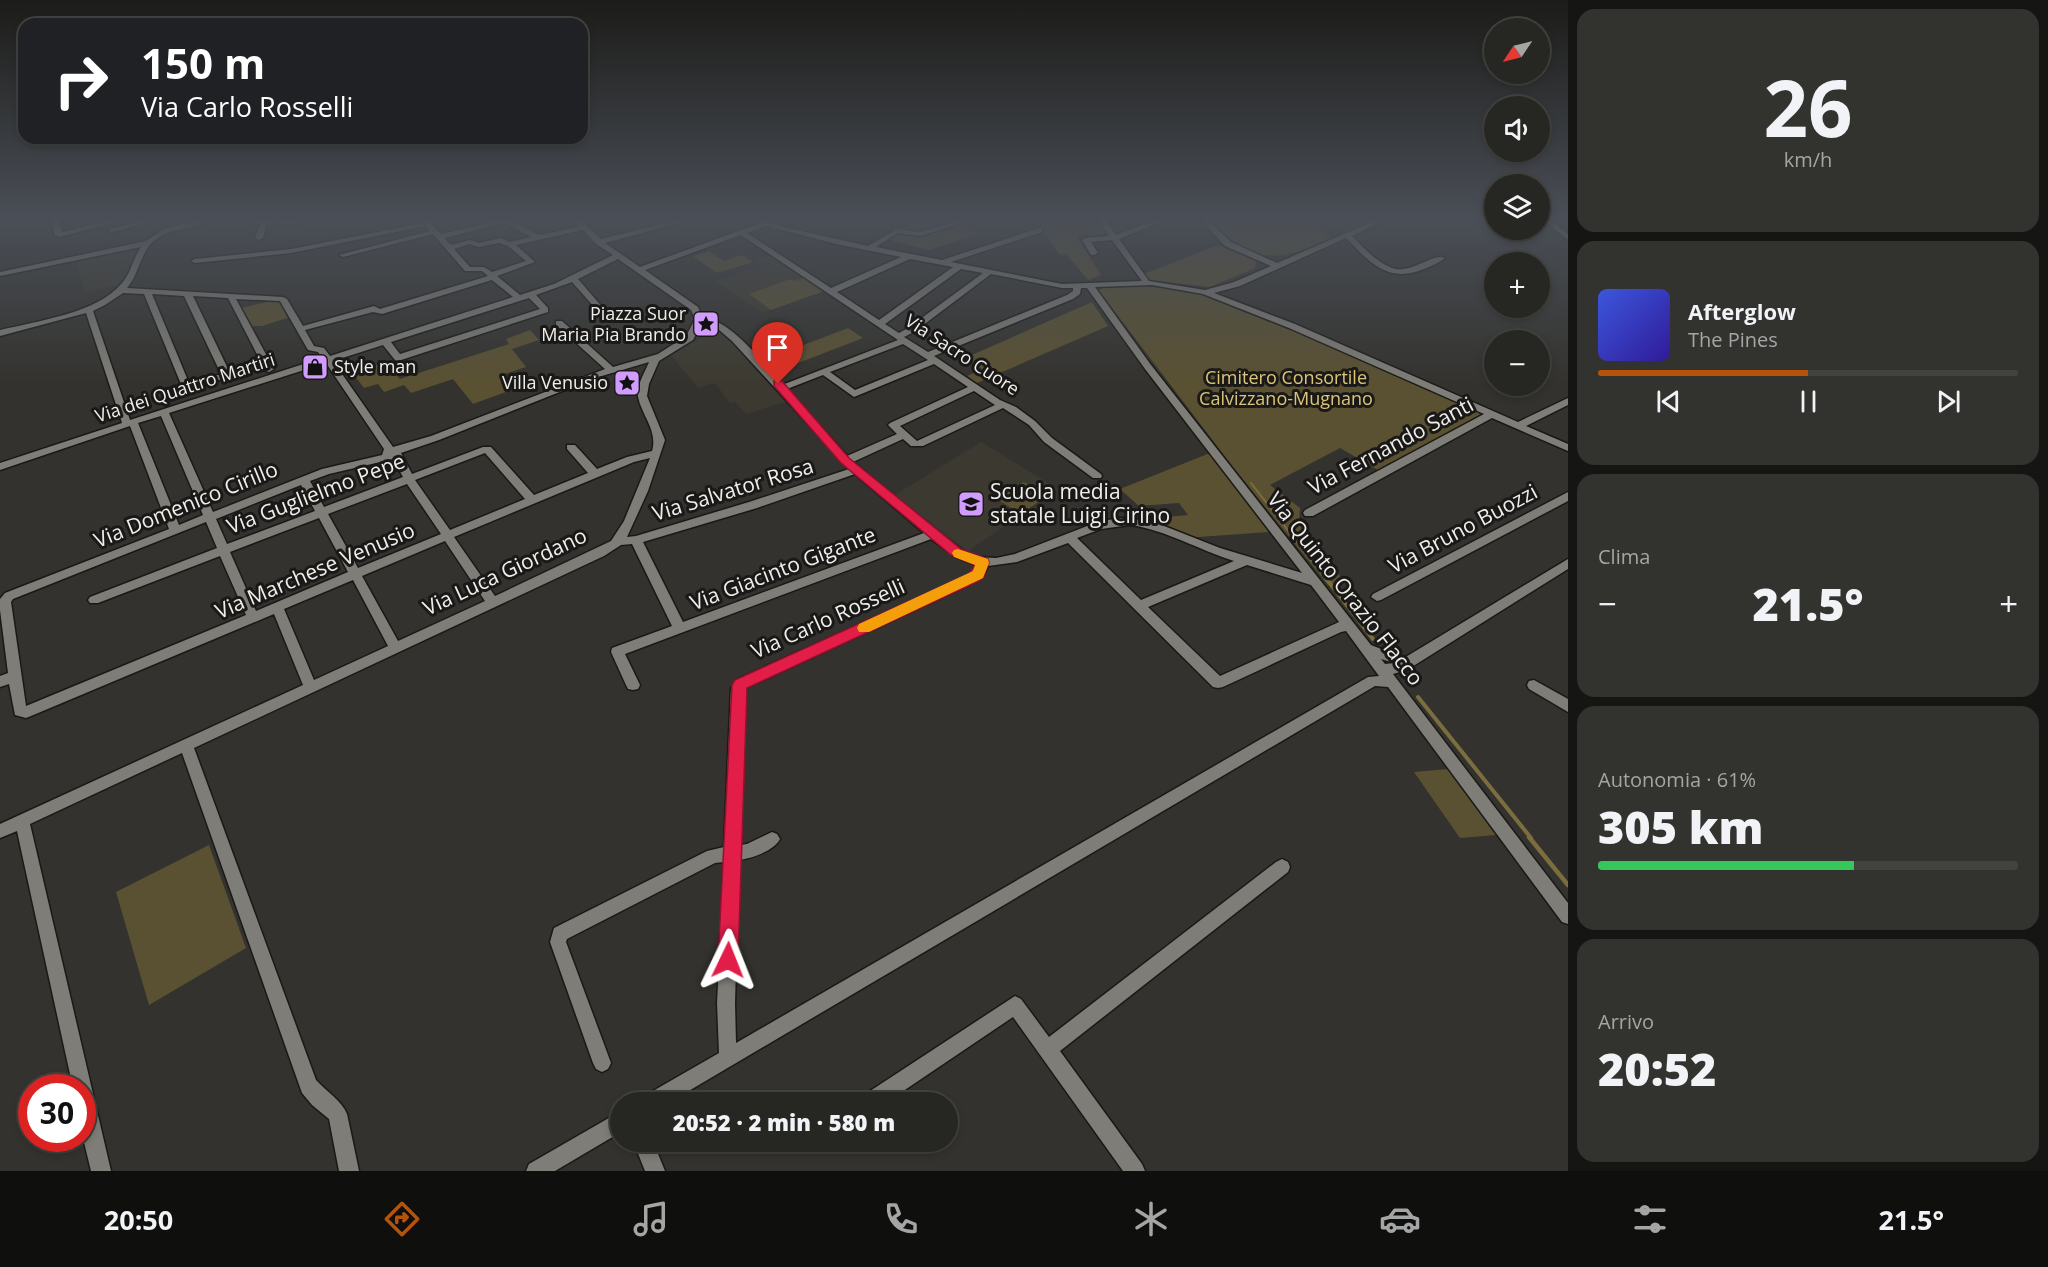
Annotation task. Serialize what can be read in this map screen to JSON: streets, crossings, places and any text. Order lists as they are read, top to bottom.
{
  "streets": {
    "street": [
      "Via Sacro Cuore",
      "Via dei Quattro Martiri",
      "Via Fernando Santi",
      "Via Salvator Rosa",
      "Via Guglielmo Pepe",
      "Via Domenico Cirillo",
      "Via Bruno Buozzi",
      "Via Giacinto Gigante",
      "Via Marchese Venusio",
      "Via Luca Giordano",
      "Via Quinto Orazio Flacco",
      "Via Carlo Rosselli"
    ]
  },
  "crossings": [
    ["Via Salvator Rosa", "Via Giacinto Gigante"],
    ["Via Salvator Rosa", "Via Luca Giordano"],
    ["Via Guglielmo Pepe", "Via Marchese Venusio"],
    ["Via Domenico Cirillo", "Via Marchese Venusio"],
    ["Via Domenico Cirillo", "Via Luca Giordano"],
    ["Via Marchese Venusio", "Via Luca Giordano"]
  ],
  "parks": ["Cimitero Consortile Calvizzano-Mugnano"],
  "places": {
    "place": ["Piazza Suor Maria Pia Brando", "Villa Venusio"],
    "shop": ["Style man"],
    "school or university": ["Scuola media statale Luigi Cirino"]
  },
  "north": "bottom left",
  "page": {
    "tile": [
      ["26", "km/h"],
      "Clima",
      ["Autonomia · 61%", "305 km"],
      ["Arrivo", "20:52"]
    ],
    "map_buttons": ["+", "−"],
    "turn": ["150 m", "Via Carlo Rosselli"],
    "song": ["Afterglow", "The Pines"],
    "heat": ["−", "21.5°", "+"],
    "limit": "30",
    "trip": "20:52 · 2 min · 580 m",
    "tabs": ["20:50", "21.5°"]
  }
}
